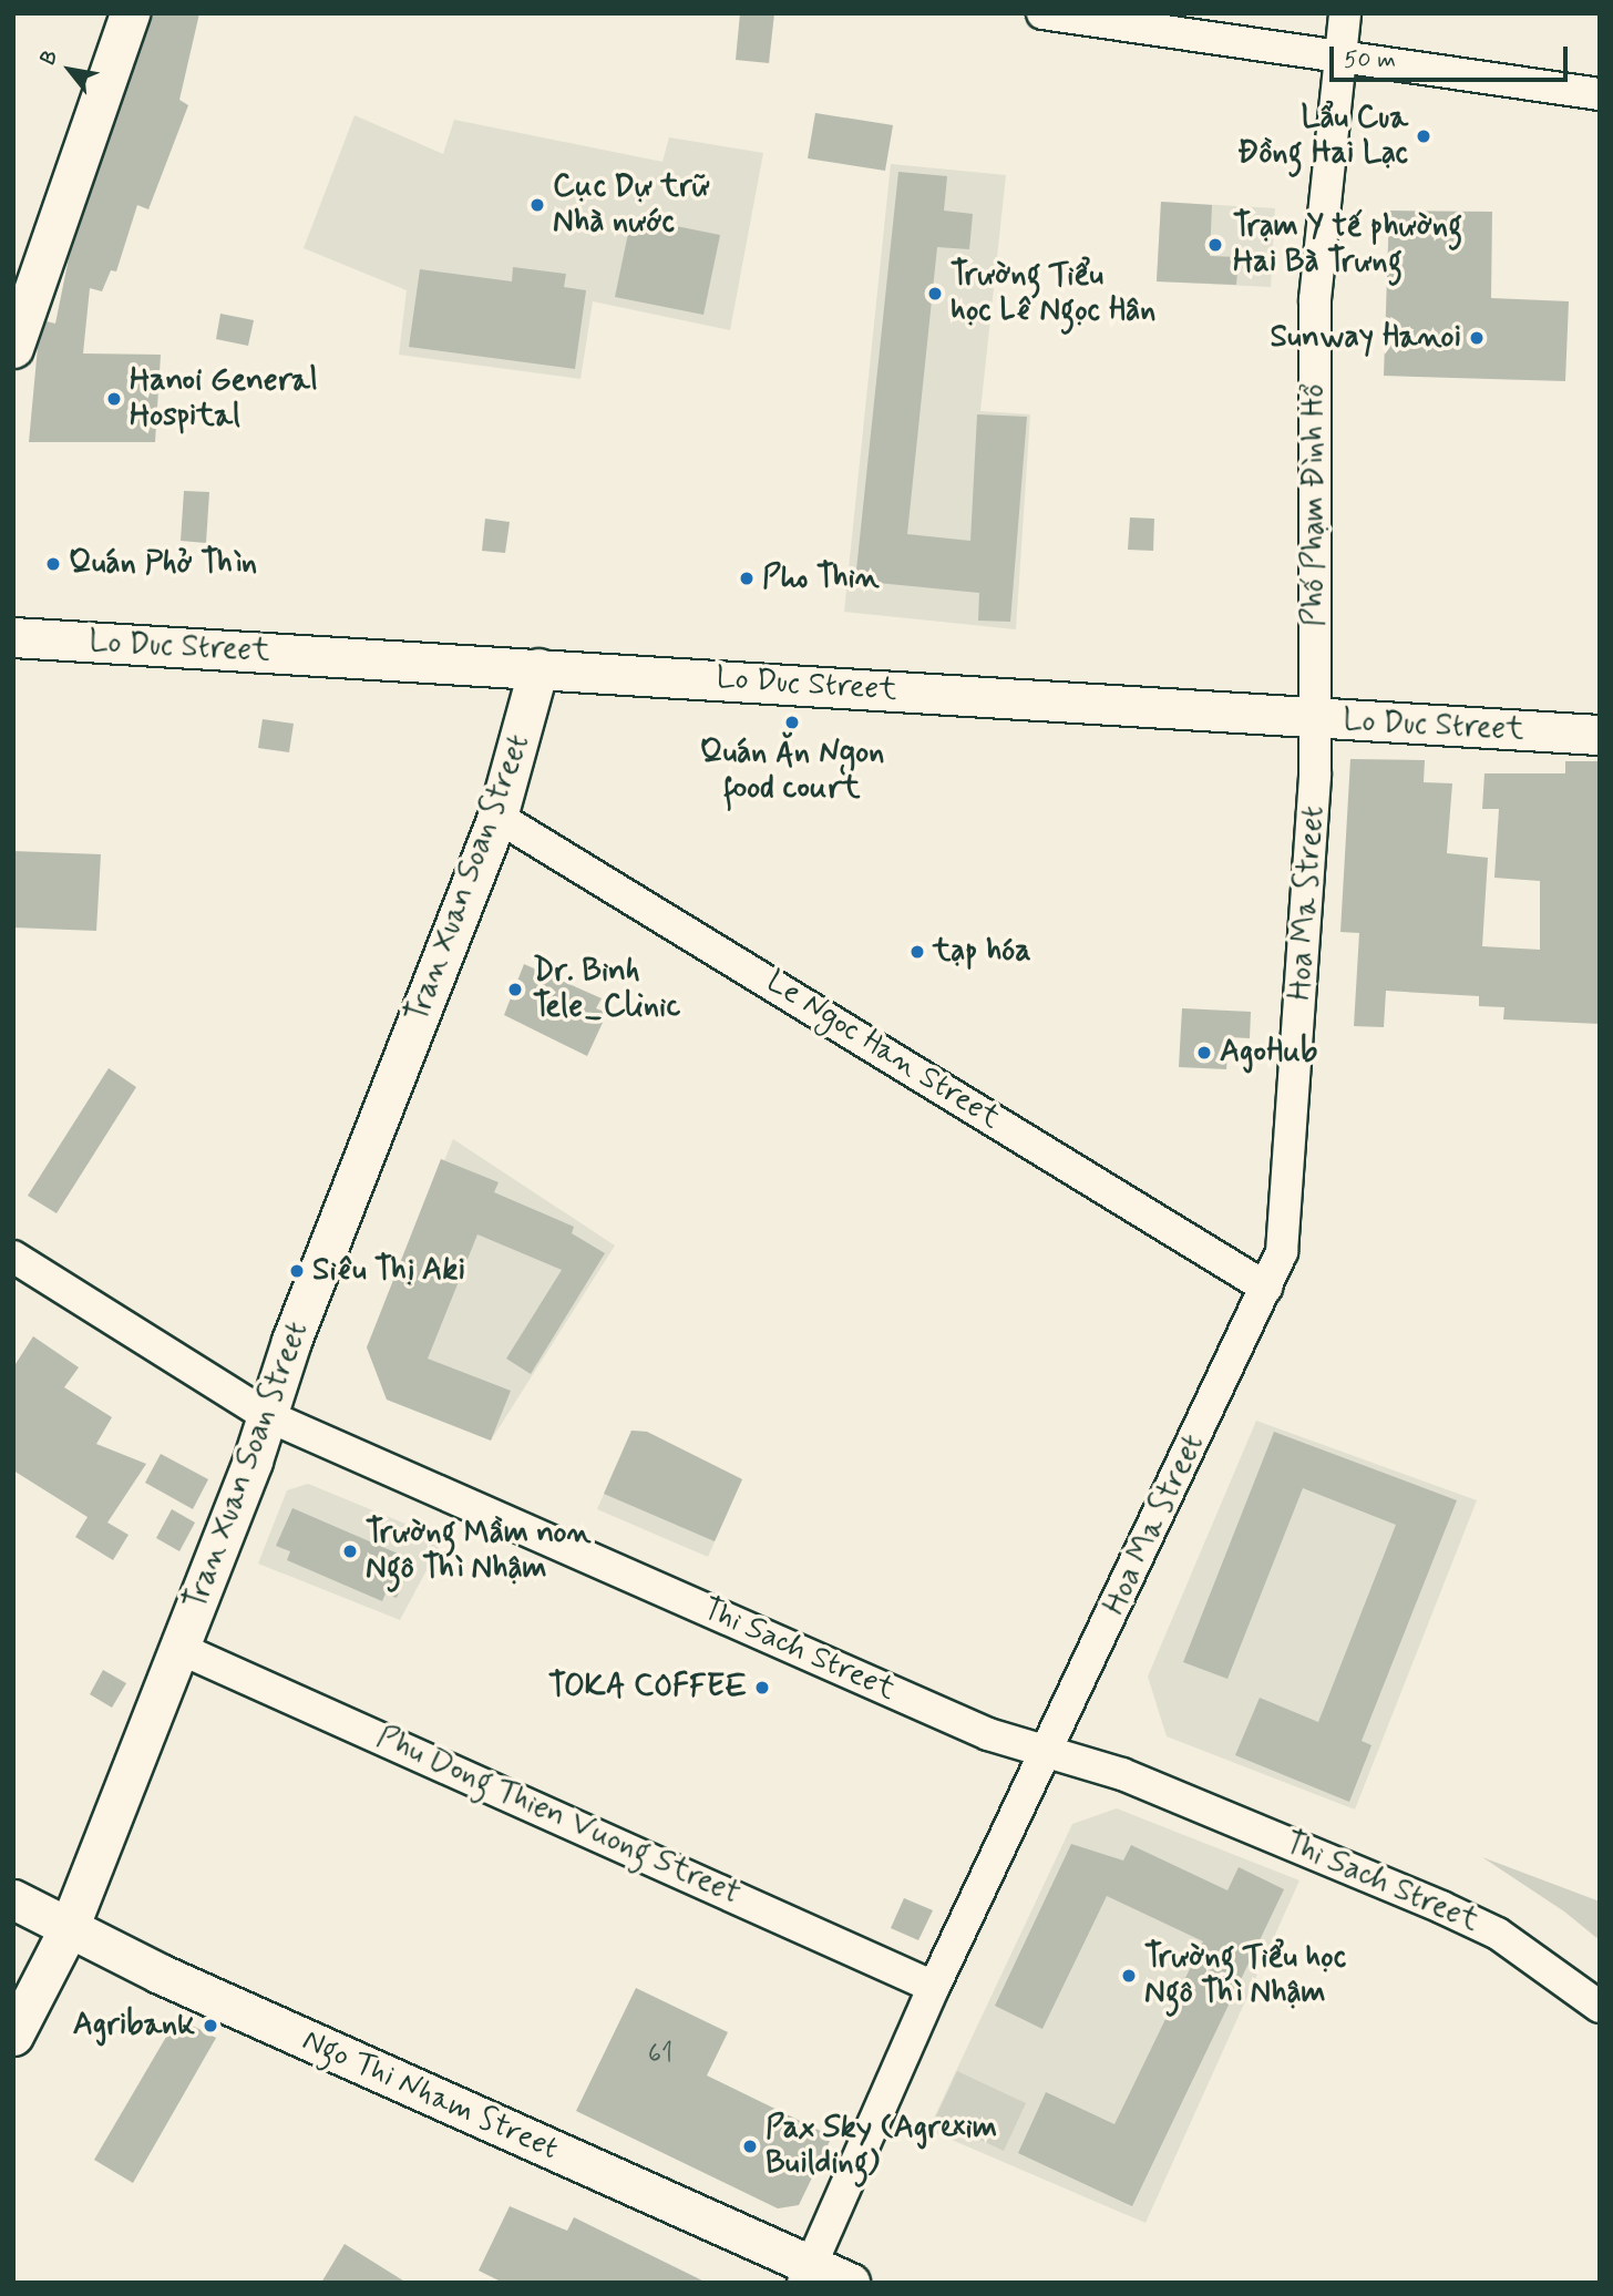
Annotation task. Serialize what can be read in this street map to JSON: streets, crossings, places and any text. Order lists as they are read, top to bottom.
{
  "streets": {
    "street": [
      "Phố Phạm Đình Hổ",
      "Lo Duc Street",
      "Tran Xuan Soan Street",
      "Hoa Ma Street",
      "Le Ngoc Han Street",
      "Thi Sach Street",
      "Phu Dong Thien Vuong Street",
      "Ngo Thi Nham Street"
    ]
  },
  "crossings": [
    ["Phố Phạm Đình Hổ", "Lo Duc Street"],
    ["Phố Phạm Đình Hổ", "Hoa Ma Street"],
    ["Lo Duc Street", "Tran Xuan Soan Street"],
    ["Lo Duc Street", "Hoa Ma Street"],
    ["Tran Xuan Soan Street", "Le Ngoc Han Street"],
    ["Tran Xuan Soan Street", "Thi Sach Street"],
    ["Tran Xuan Soan Street", "Phu Dong Thien Vuong Street"],
    ["Tran Xuan Soan Street", "Ngo Thi Nham Street"],
    ["Hoa Ma Street", "Le Ngoc Han Street"],
    ["Hoa Ma Street", "Thi Sach Street"],
    ["Hoa Ma Street", "Phu Dong Thien Vuong Street"],
    ["Hoa Ma Street", "Ngo Thi Nham Street"]
  ],
  "places": [
    "Lẩu Cua Đồng Hai Lạc",
    "Cục Dự trữ Nhà nước",
    "Trạm Y tế phường Hai Bà Trưng",
    "Trường Tiểu học Lê Ngọc Hân",
    "Sunway Hanoi",
    "Hanoi General Hospital",
    "Quán Phở Thìn",
    "Pho Thin",
    "Quán Ăn Ngon food court",
    "tạp hóa",
    "Dr. Binh Tele_Clinic",
    "AgoHub",
    "Siêu Thị Aki",
    "Trường Mầm non Ngô Thì Nhậm",
    "TOKA COFFEE",
    "Trường Tiểu học Ngô Thì Nhậm",
    "Agribank",
    "Pax Sky (Agrexim Building)"
  ],
  "house_numbers": ["61"],
  "scale_bar": "50 m",
  "north": "top left"
}
